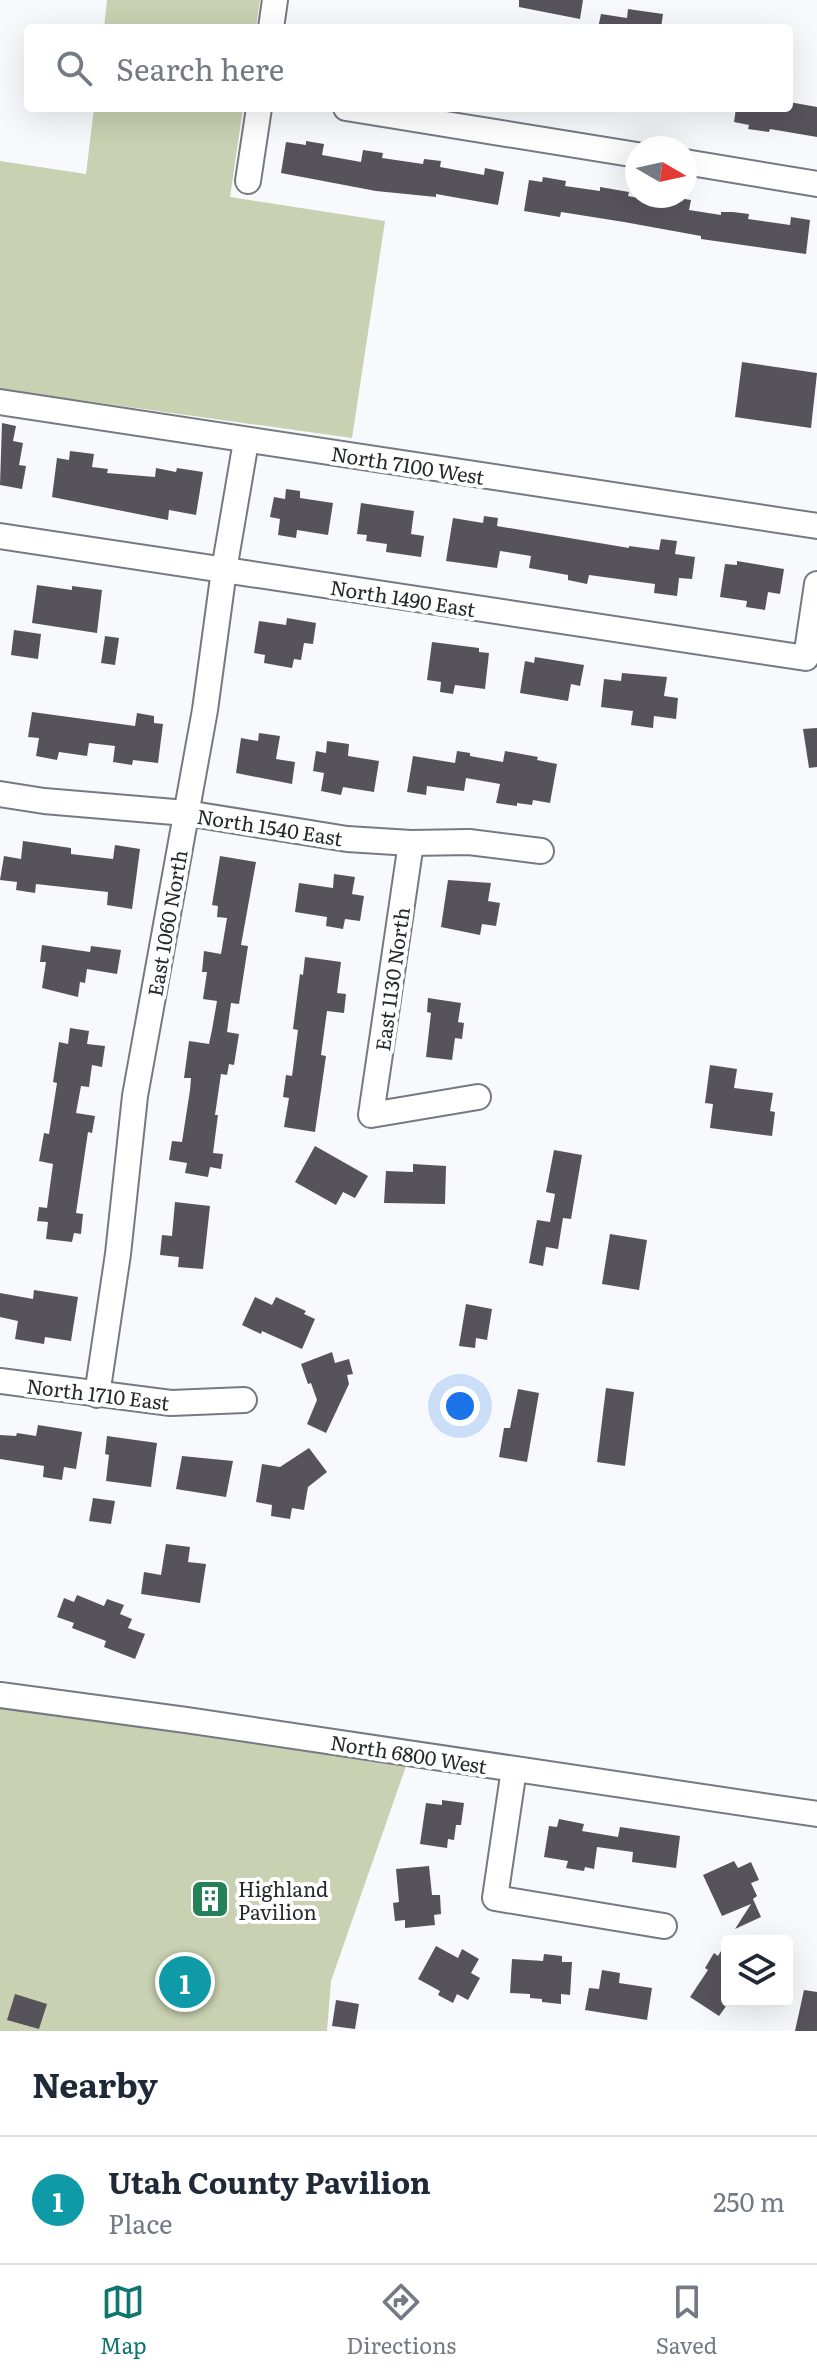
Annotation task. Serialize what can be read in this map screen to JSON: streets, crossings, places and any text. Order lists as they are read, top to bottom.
{
  "streets": {
    "street": [
      "North 7100 West",
      "North 1490 East",
      "North 1540 East",
      "East 1060 North",
      "East 1130 North",
      "North 1710 East",
      "North 6800 West"
    ]
  },
  "crossings": [
    ["North 1490 East", "East 1060 North"],
    ["North 1540 East", "East 1060 North"],
    ["North 1540 East", "East 1130 North"],
    ["East 1060 North", "North 1710 East"]
  ],
  "places": {
    "building": ["Highland Pavilion"]
  },
  "north": "right",
  "page": {
    "search": "Search here",
    "pins": "1",
    "heading": "Nearby",
    "list": [
      {
        "mark": "1",
        "name": "Utah County Pavilion",
        "note": "Place",
        "value": "250 m"
      }
    ],
    "nav": ["Map", "Directions", "Saved"]
  }
}
